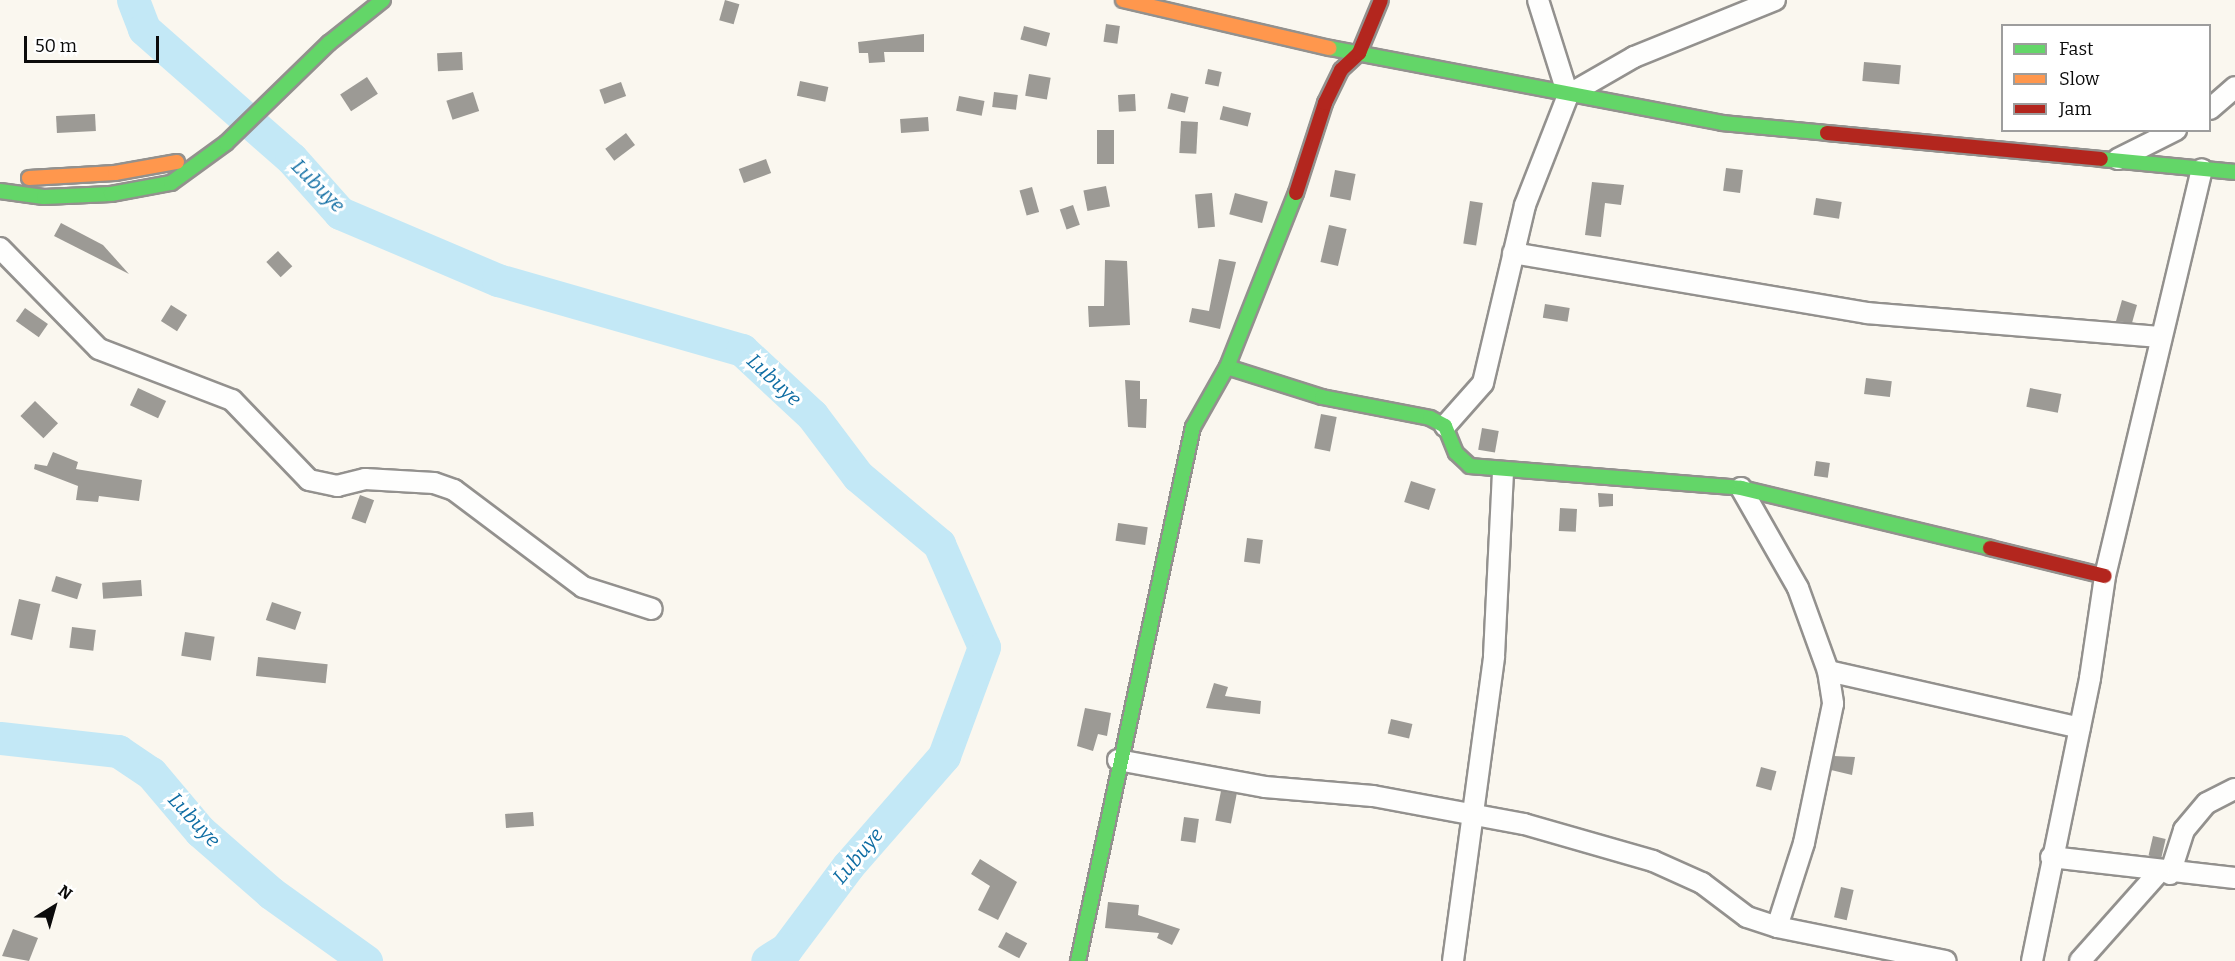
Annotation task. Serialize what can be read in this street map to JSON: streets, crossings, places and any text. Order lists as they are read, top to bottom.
{
  "water": ["Lubuye"],
  "legend": ["Fast", "Slow", "Jam"],
  "scale_bar": "50 m",
  "north": "top right"
}
